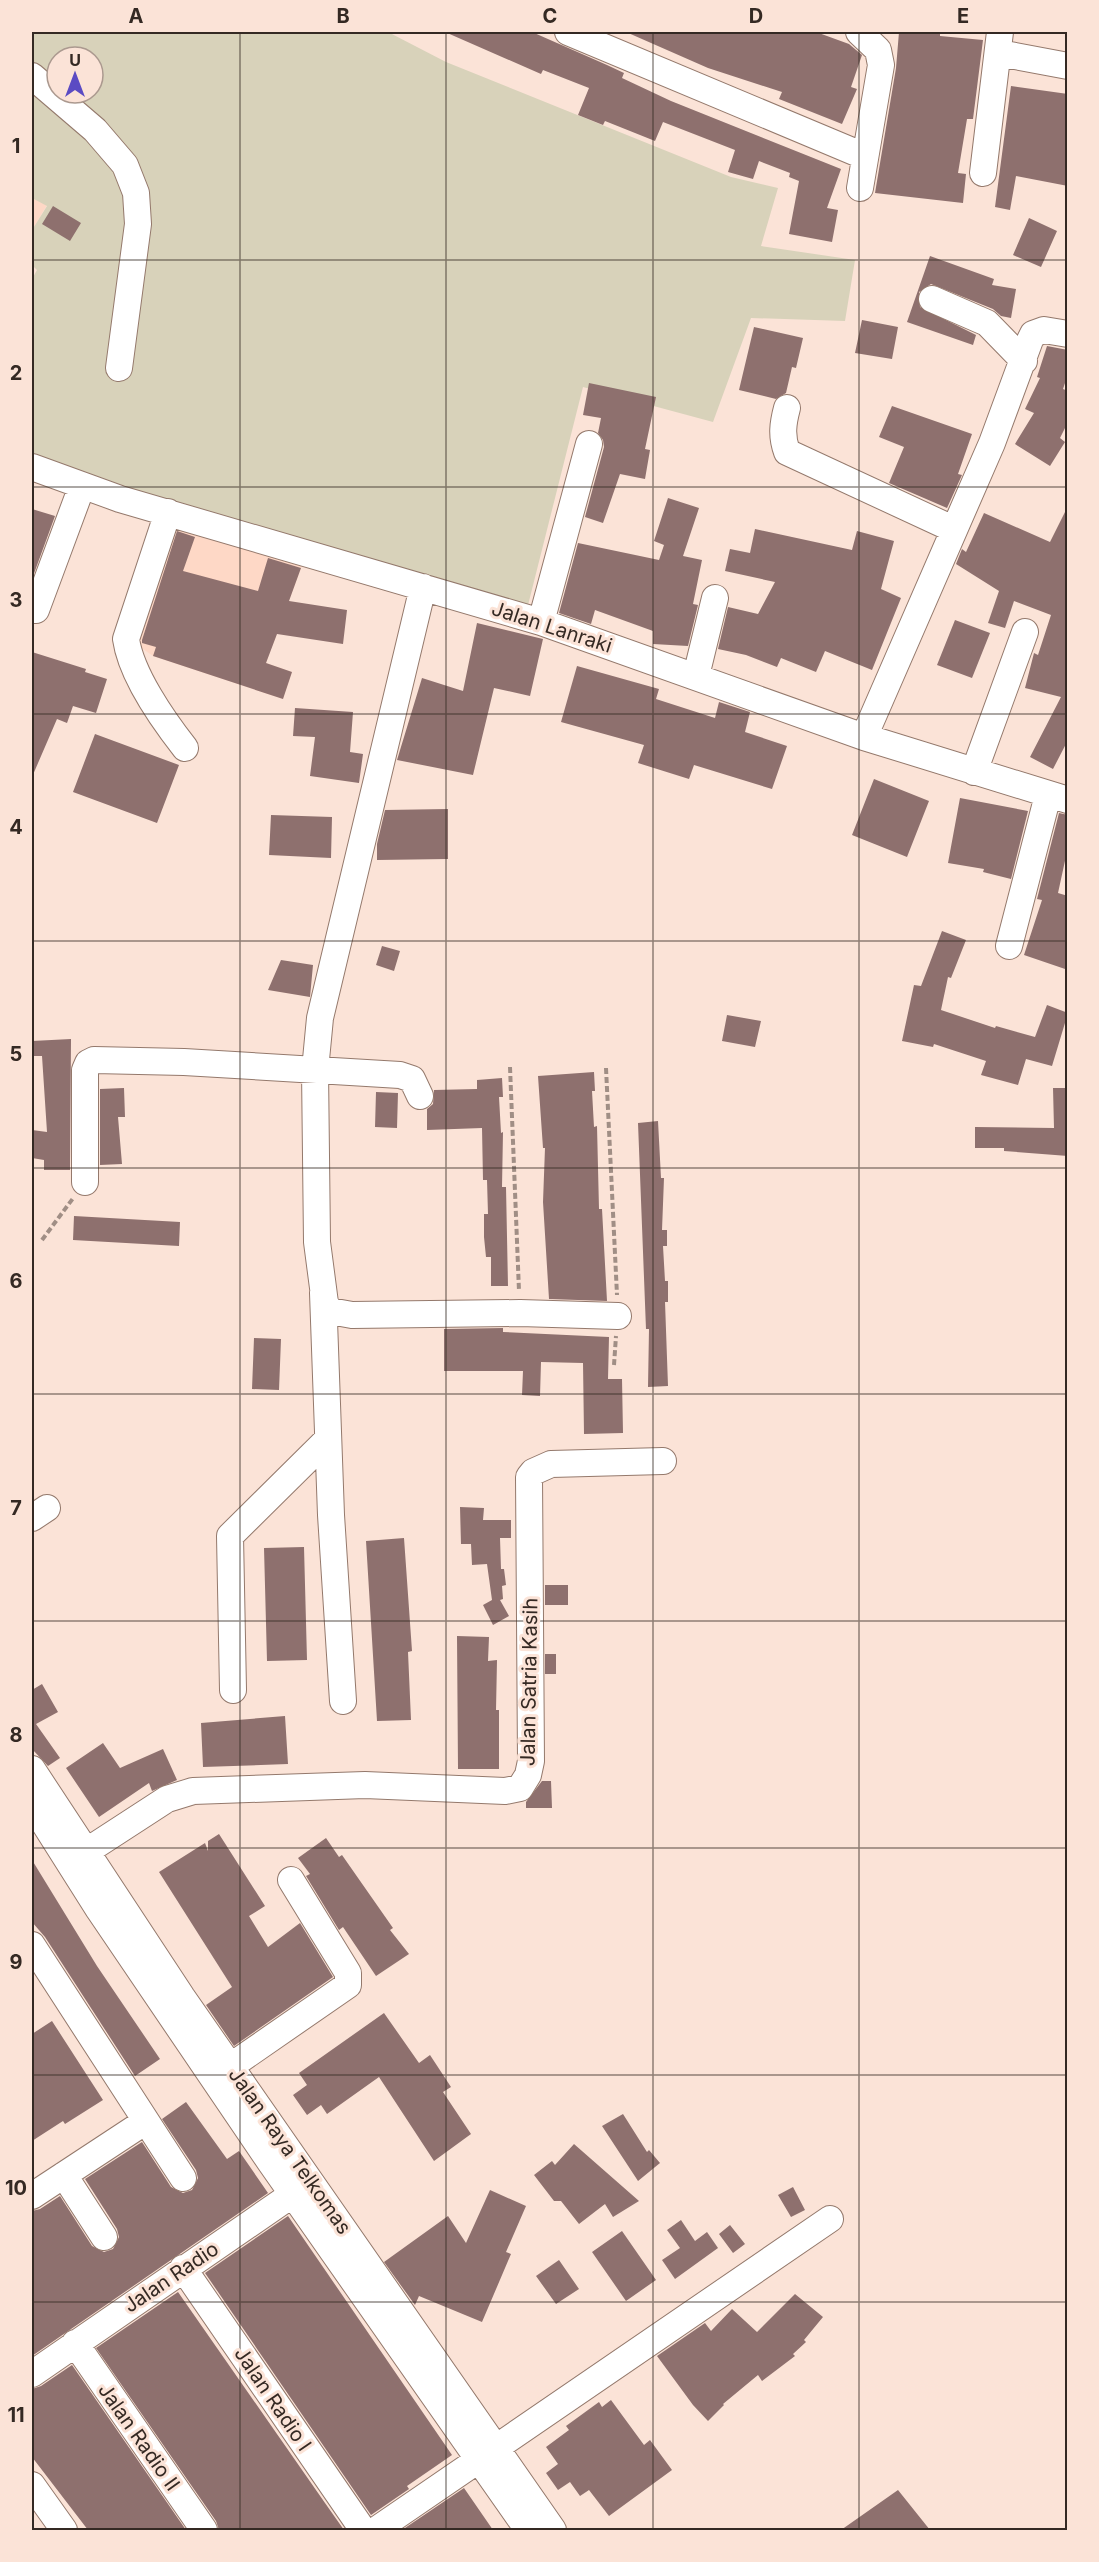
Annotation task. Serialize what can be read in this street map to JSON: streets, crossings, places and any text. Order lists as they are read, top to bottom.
{
  "streets": {
    "street": [
      "Jalan Lanraki",
      "Jalan Satria Kasih",
      "Jalan Raya Telkomas",
      "Jalan Radio",
      "Jalan Radio I",
      "Jalan Radio II"
    ]
  },
  "crossings": [
    ["Jalan Satria Kasih", "Jalan Raya Telkomas"],
    ["Jalan Raya Telkomas", "Jalan Radio"],
    ["Jalan Radio", "Jalan Radio I"],
    ["Jalan Radio", "Jalan Radio II"]
  ],
  "north": "top",
  "grid": {
    "columns": [
      "A",
      "B",
      "C",
      "D",
      "E"
    ],
    "rows": [
      "1",
      "2",
      "3",
      "4",
      "5",
      "6",
      "7",
      "8",
      "9",
      "10",
      "11"
    ]
  }
}
